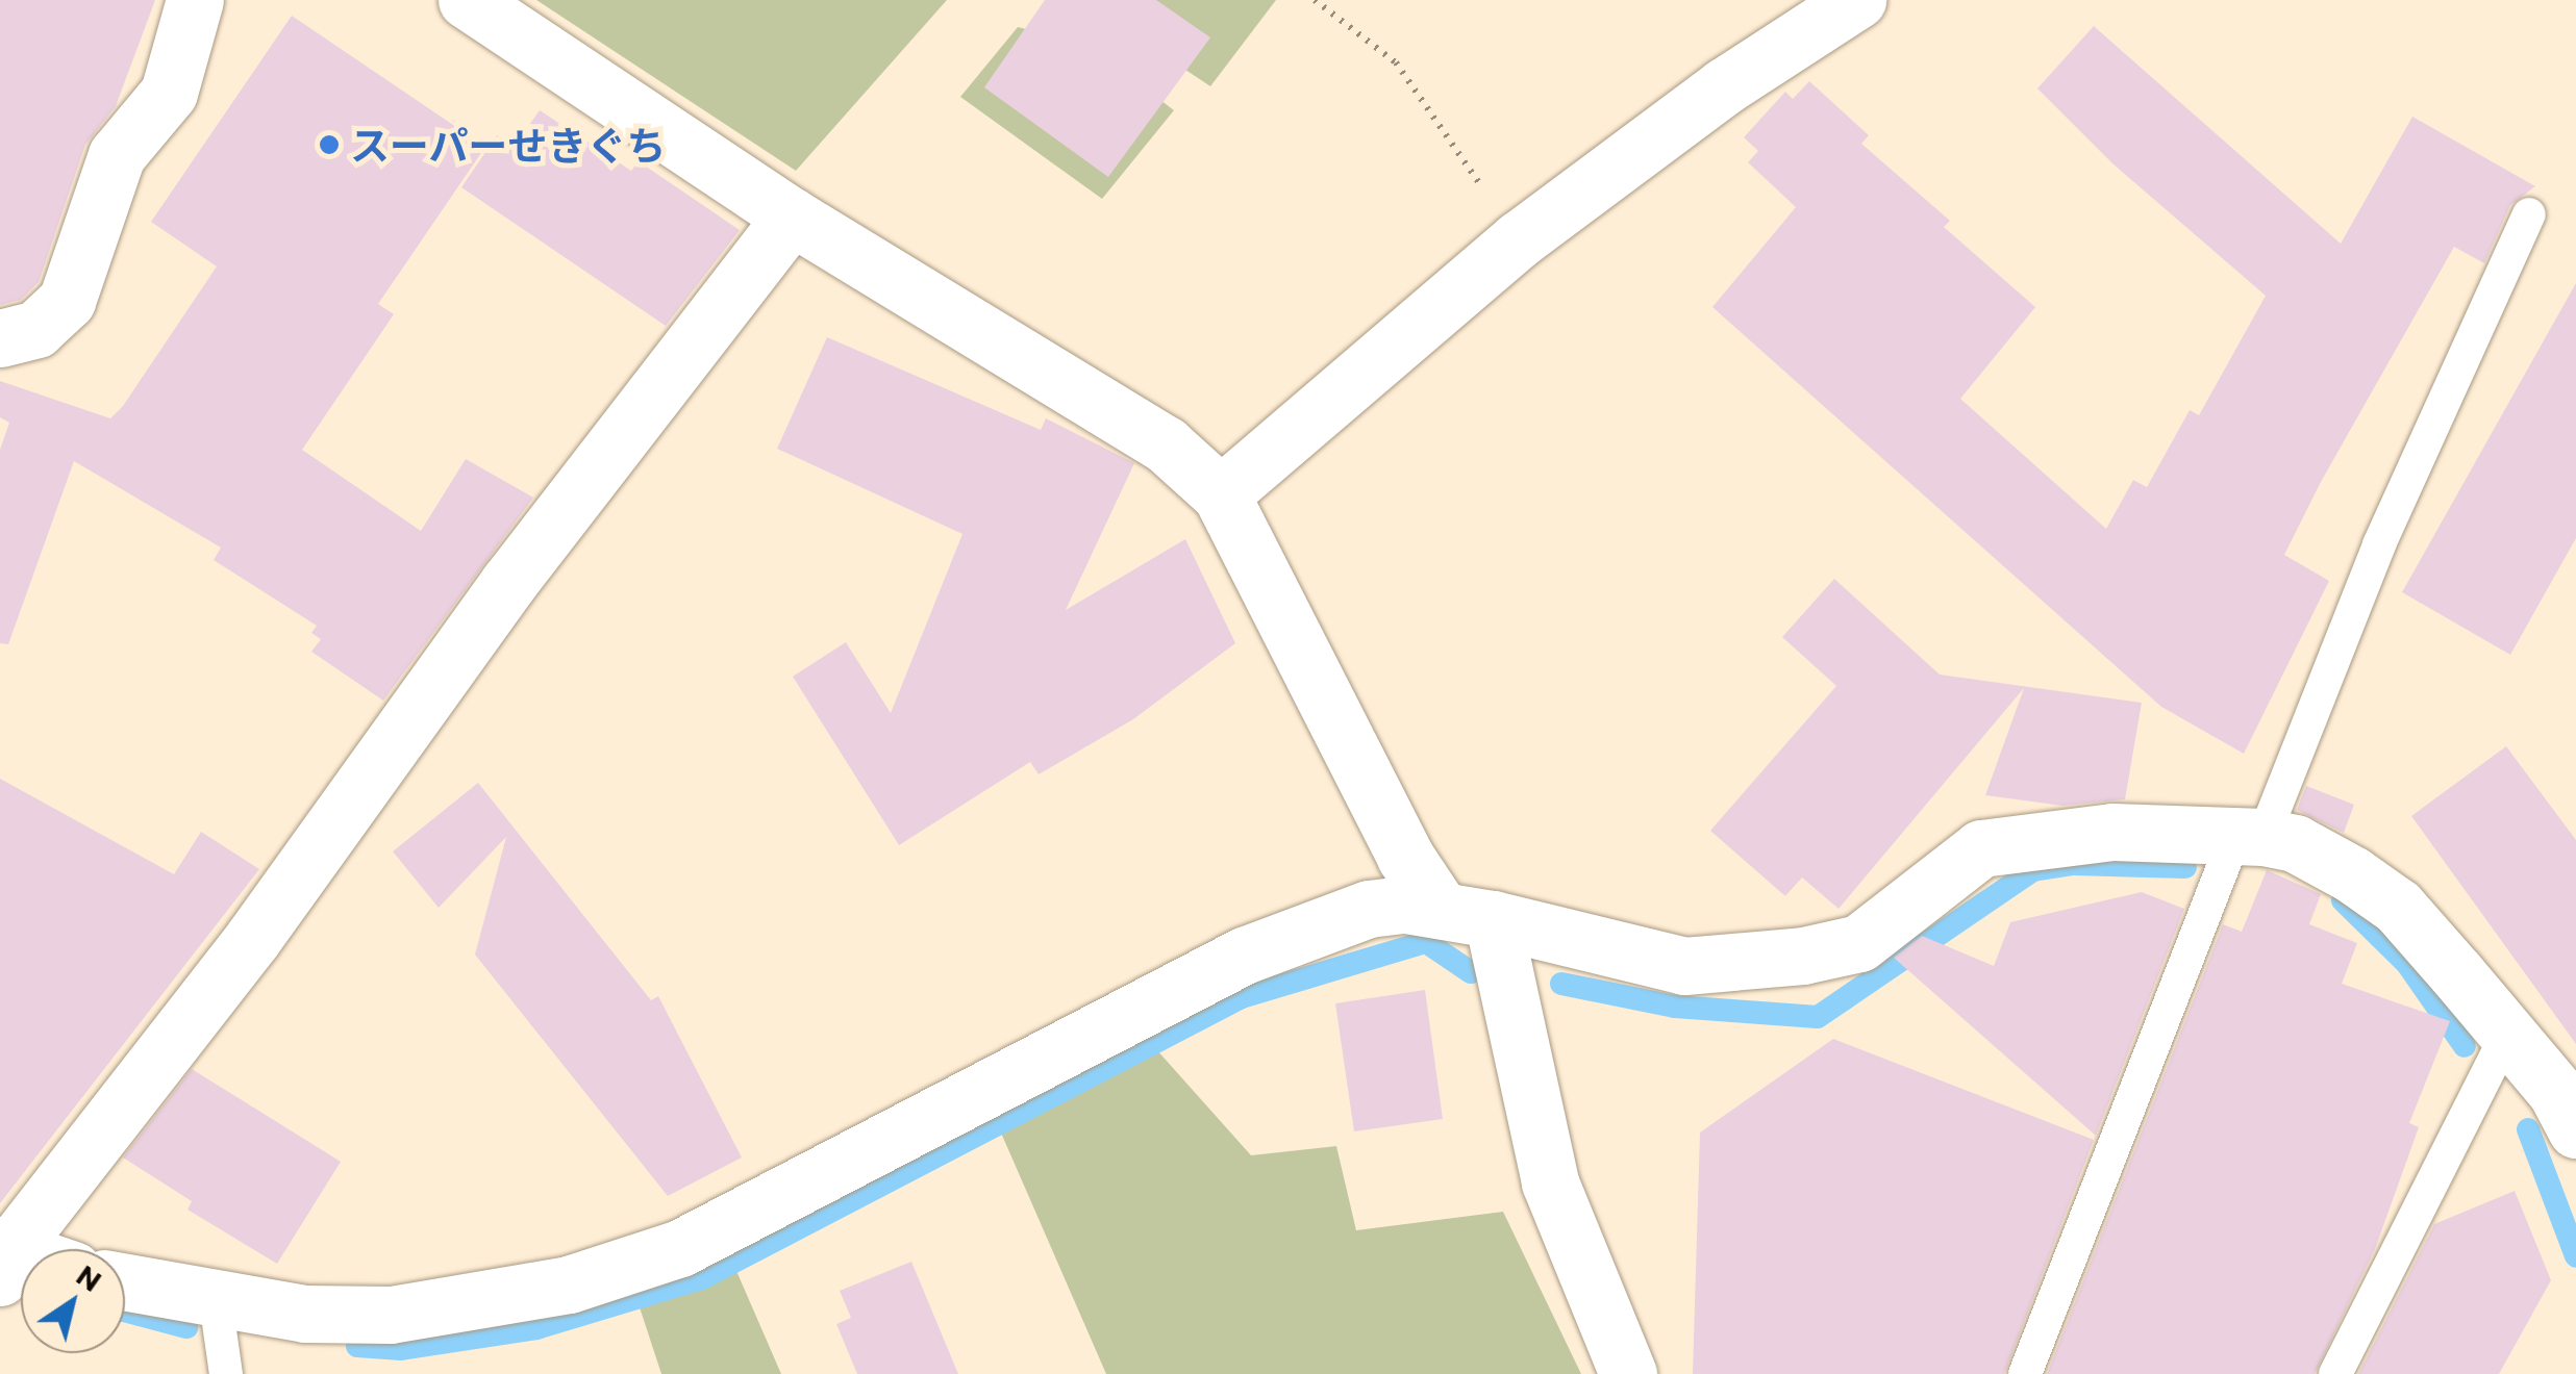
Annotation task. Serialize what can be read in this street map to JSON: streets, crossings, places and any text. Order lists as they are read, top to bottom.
{
  "places": ["スーパーせきぐち"],
  "north": "top right"
}
